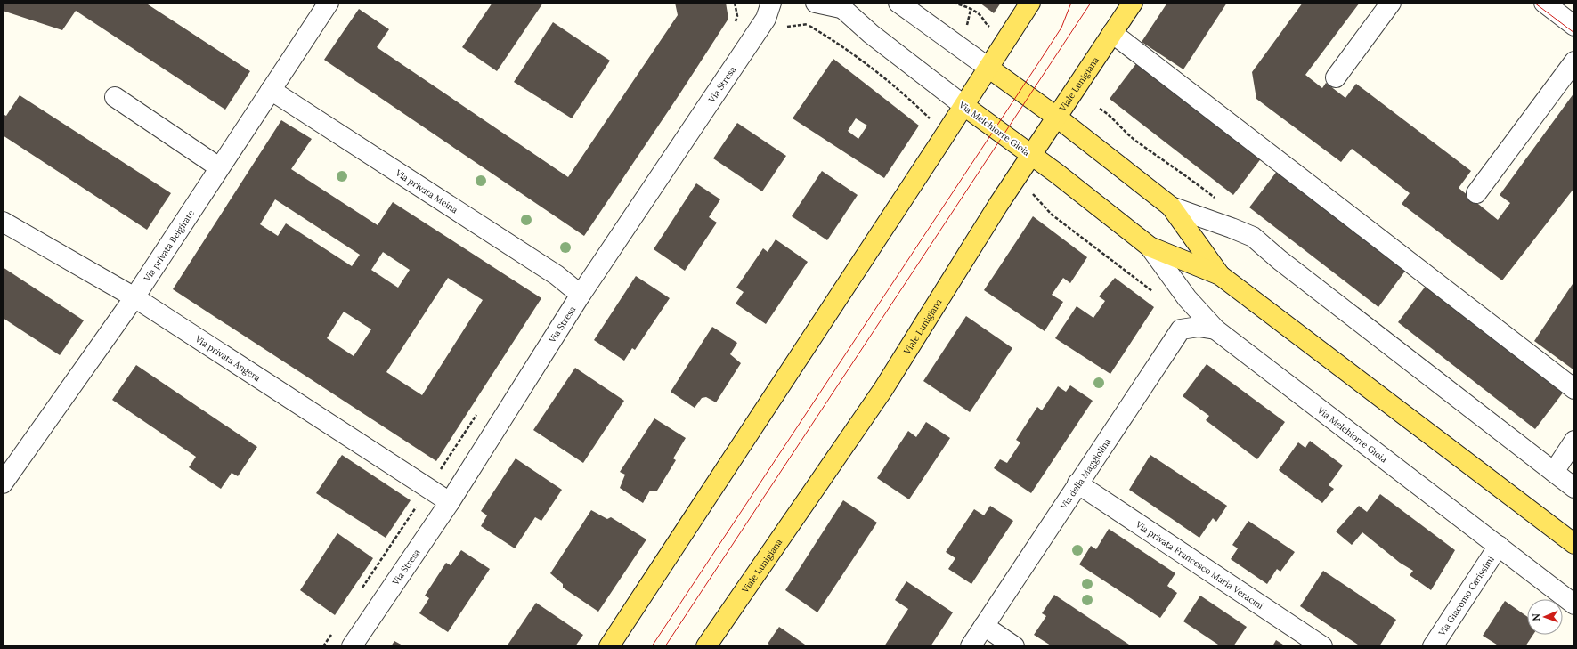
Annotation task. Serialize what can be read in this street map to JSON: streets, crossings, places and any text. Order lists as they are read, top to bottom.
{
  "streets": {
    "main road": ["Viale Lunigiana", "Via Melchiorre Gioia"],
    "street": [
      "Via Stresa",
      "Via privata Meina",
      "Via privata Belgirate",
      "Via privata Angera",
      "Via della Maggiolina",
      "Via privata Francesco Maria Veracini",
      "Via Giacomo Carissimi"
    ]
  },
  "crossings": [
    ["Viale Lunigiana", "Via Melchiorre Gioia"],
    ["Via Stresa", "Via privata Meina"],
    ["Via Stresa", "Via privata Angera"],
    ["Via Melchiorre Gioia", "Via della Maggiolina"],
    ["Via Melchiorre Gioia", "Via Giacomo Carissimi"],
    ["Via privata Meina", "Via privata Belgirate"],
    ["Via privata Belgirate", "Via privata Angera"],
    ["Via della Maggiolina", "Via privata Francesco Maria Veracini"]
  ],
  "north": "left"
}
